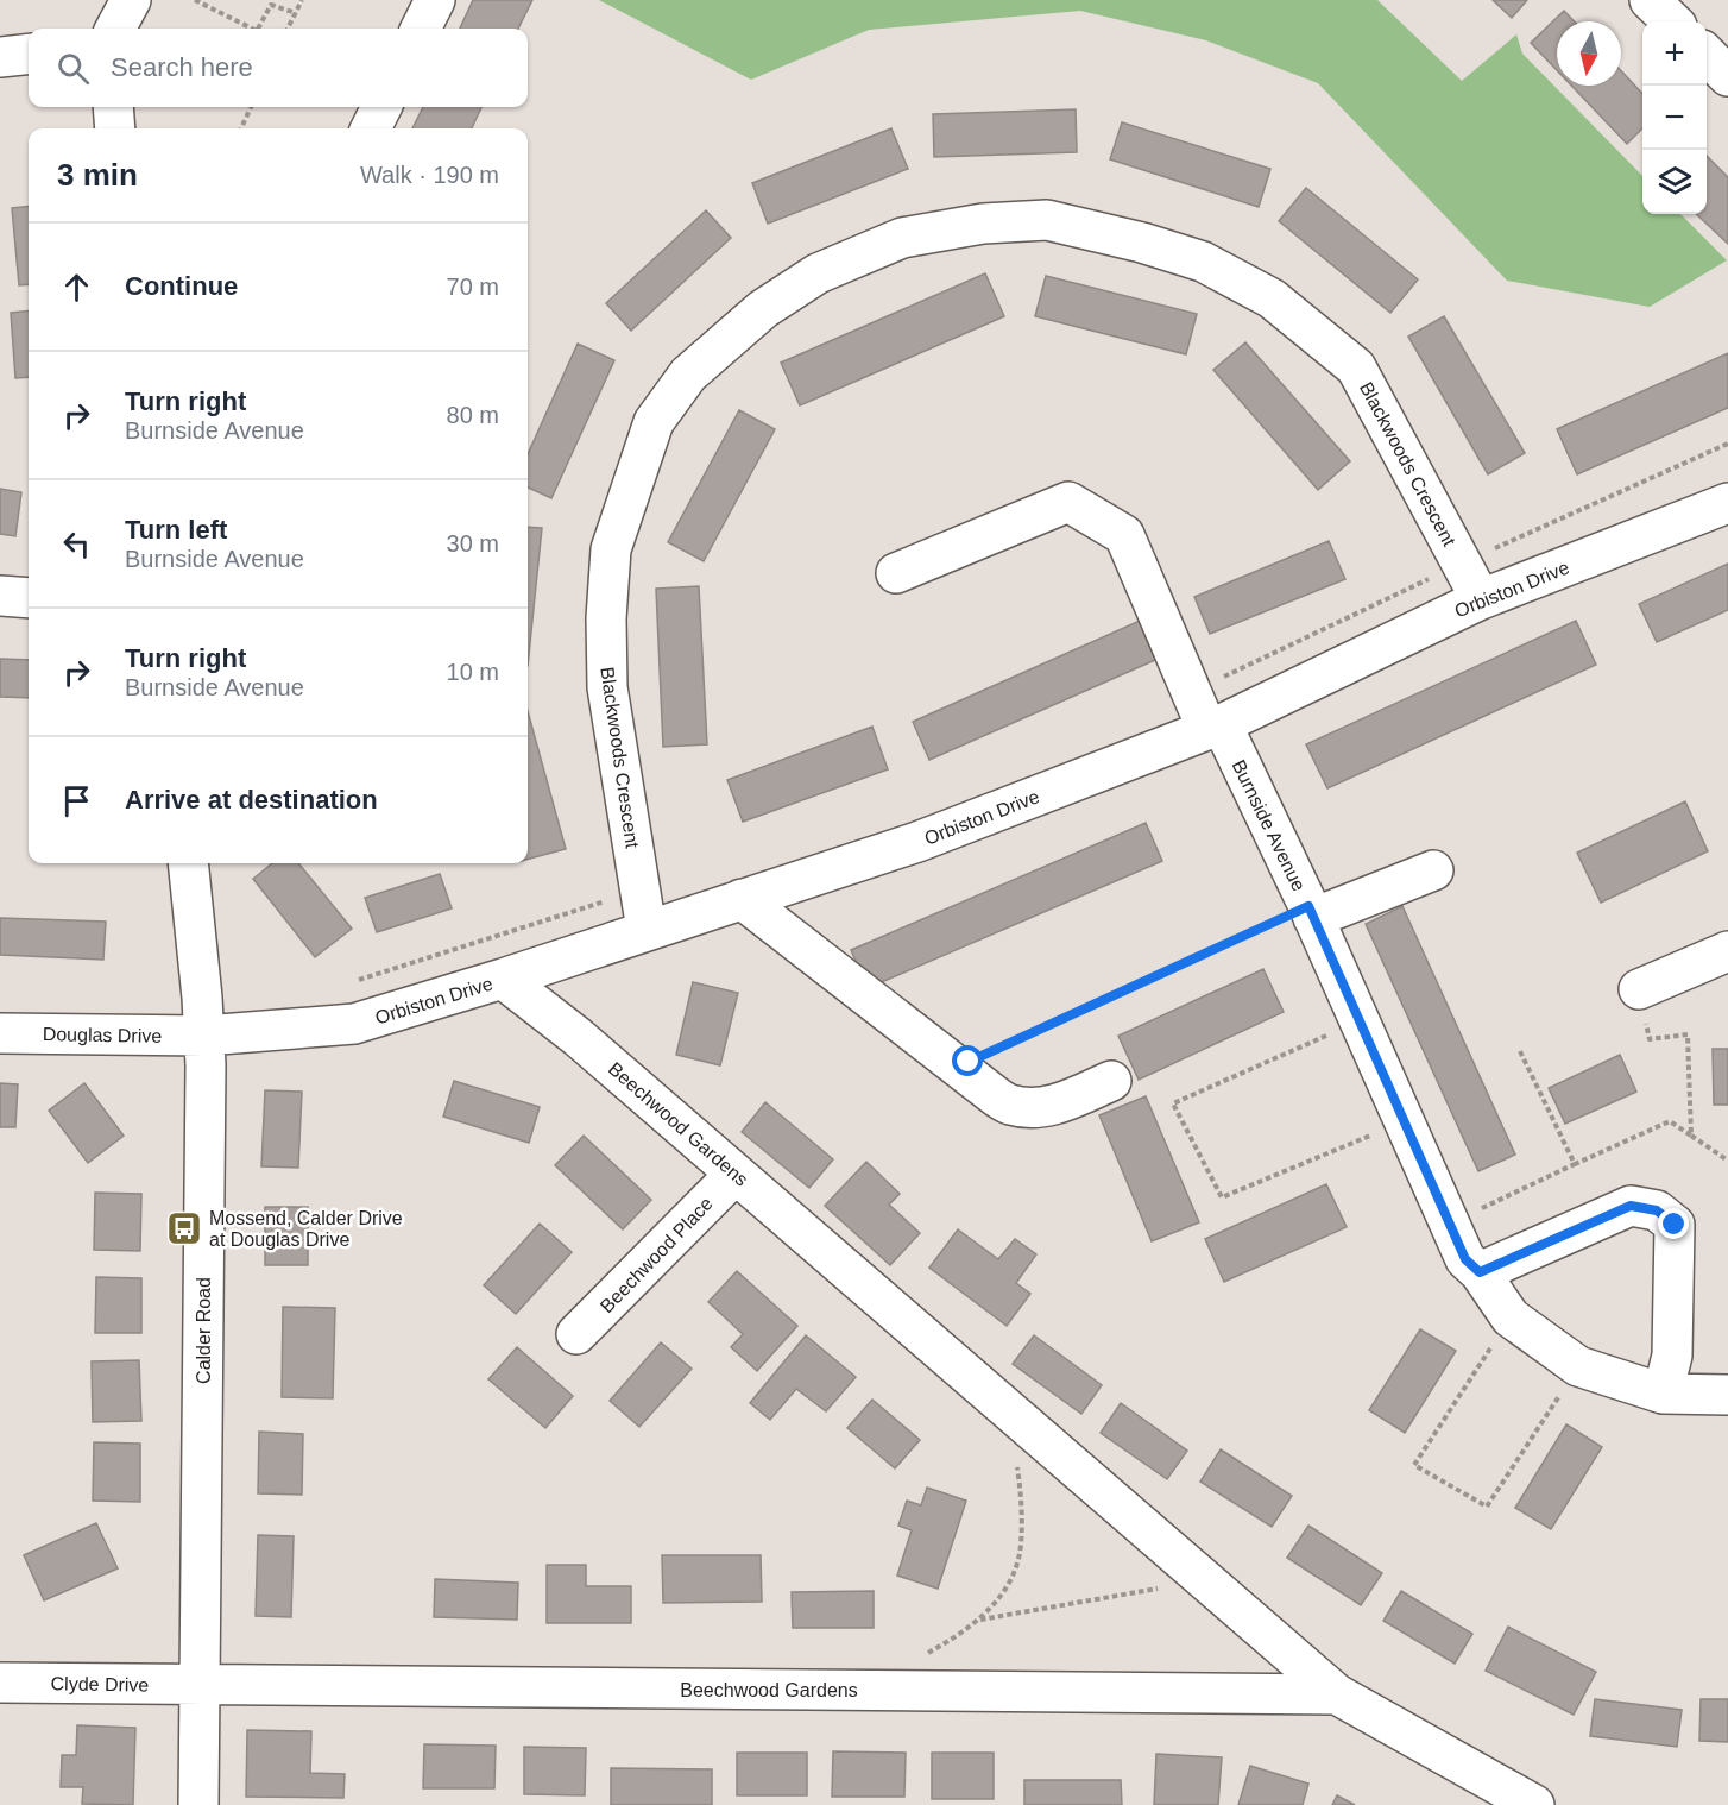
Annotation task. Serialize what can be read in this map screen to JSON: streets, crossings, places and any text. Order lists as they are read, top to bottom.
{
  "streets": {
    "street": [
      "Blackwoods Crescent",
      "Orbiston Drive",
      "Burnside Avenue",
      "Douglas Drive",
      "Beechwood Gardens",
      "Beechwood Place",
      "Calder Road",
      "Clyde Drive"
    ]
  },
  "crossings": [
    ["Blackwoods Crescent", "Orbiston Drive"],
    ["Orbiston Drive", "Burnside Avenue"],
    ["Orbiston Drive", "Douglas Drive"],
    ["Orbiston Drive", "Beechwood Gardens"],
    ["Orbiston Drive", "Calder Road"],
    ["Douglas Drive", "Calder Road"],
    ["Beechwood Gardens", "Beechwood Place"],
    ["Beechwood Gardens", "Calder Road"],
    ["Beechwood Gardens", "Clyde Drive"],
    ["Calder Road", "Clyde Drive"]
  ],
  "places": {
    "bus stop": ["Mossend, Calder Drive at Douglas Drive"]
  },
  "north": "bottom",
  "page": {
    "map_buttons": ["+", "−"],
    "search": "Search here",
    "heading": ["3 min", "Walk · 190 m"],
    "list": [
      ["Continue", "70 m"],
      ["Turn right", "Burnside Avenue", "80 m"],
      ["Turn left", "Burnside Avenue", "30 m"],
      ["Turn right", "Burnside Avenue", "10 m"],
      "Arrive at destination"
    ]
  }
}
